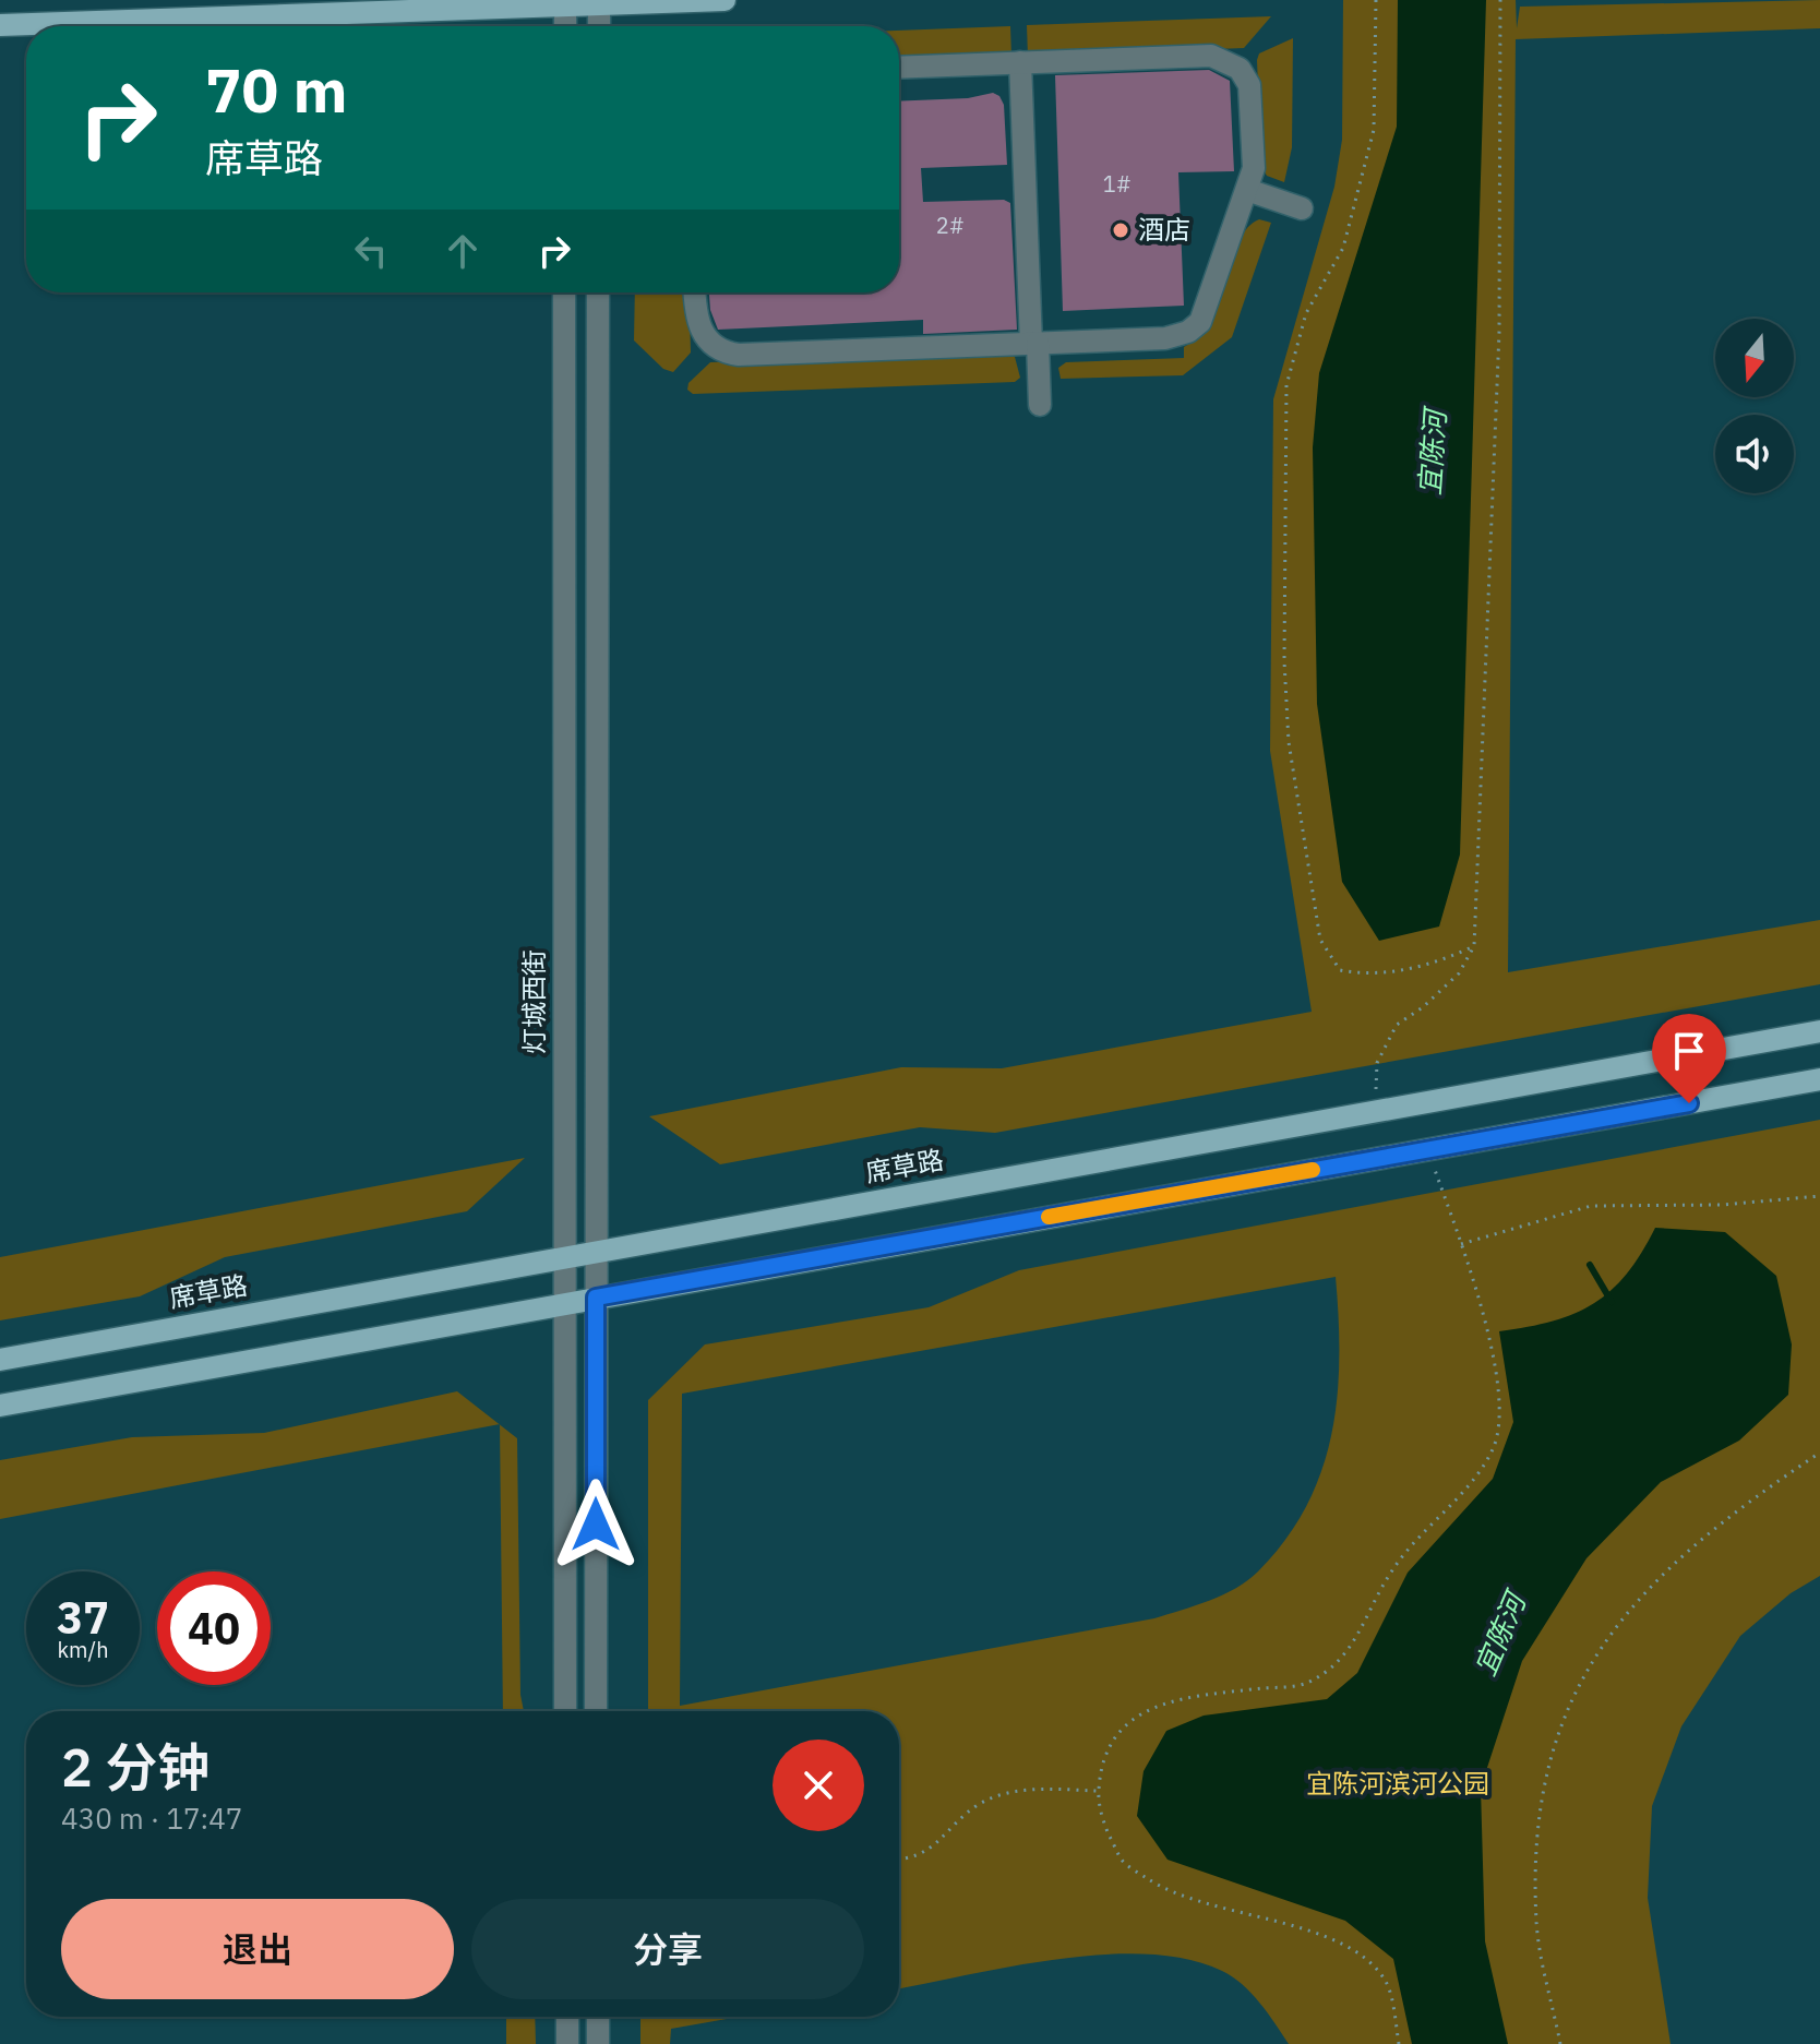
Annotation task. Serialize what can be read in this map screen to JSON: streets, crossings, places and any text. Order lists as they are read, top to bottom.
{
  "streets": {
    "main road": ["席草路"],
    "street": ["灯城西街"]
  },
  "crossings": [
    ["灯城西街", "席草路"]
  ],
  "water": ["宜陈河"],
  "parks": ["宜陈河滨河公园"],
  "places": ["酒店"],
  "house_numbers": ["1#", "2#"],
  "north": "bottom",
  "page": {
    "turn": ["70 m", "席草路"],
    "speed": "37 km/h",
    "limit": "40",
    "heading": ["2 分钟", "430 m · 17:47"],
    "buttons": ["退出", "分享"]
  }
}
